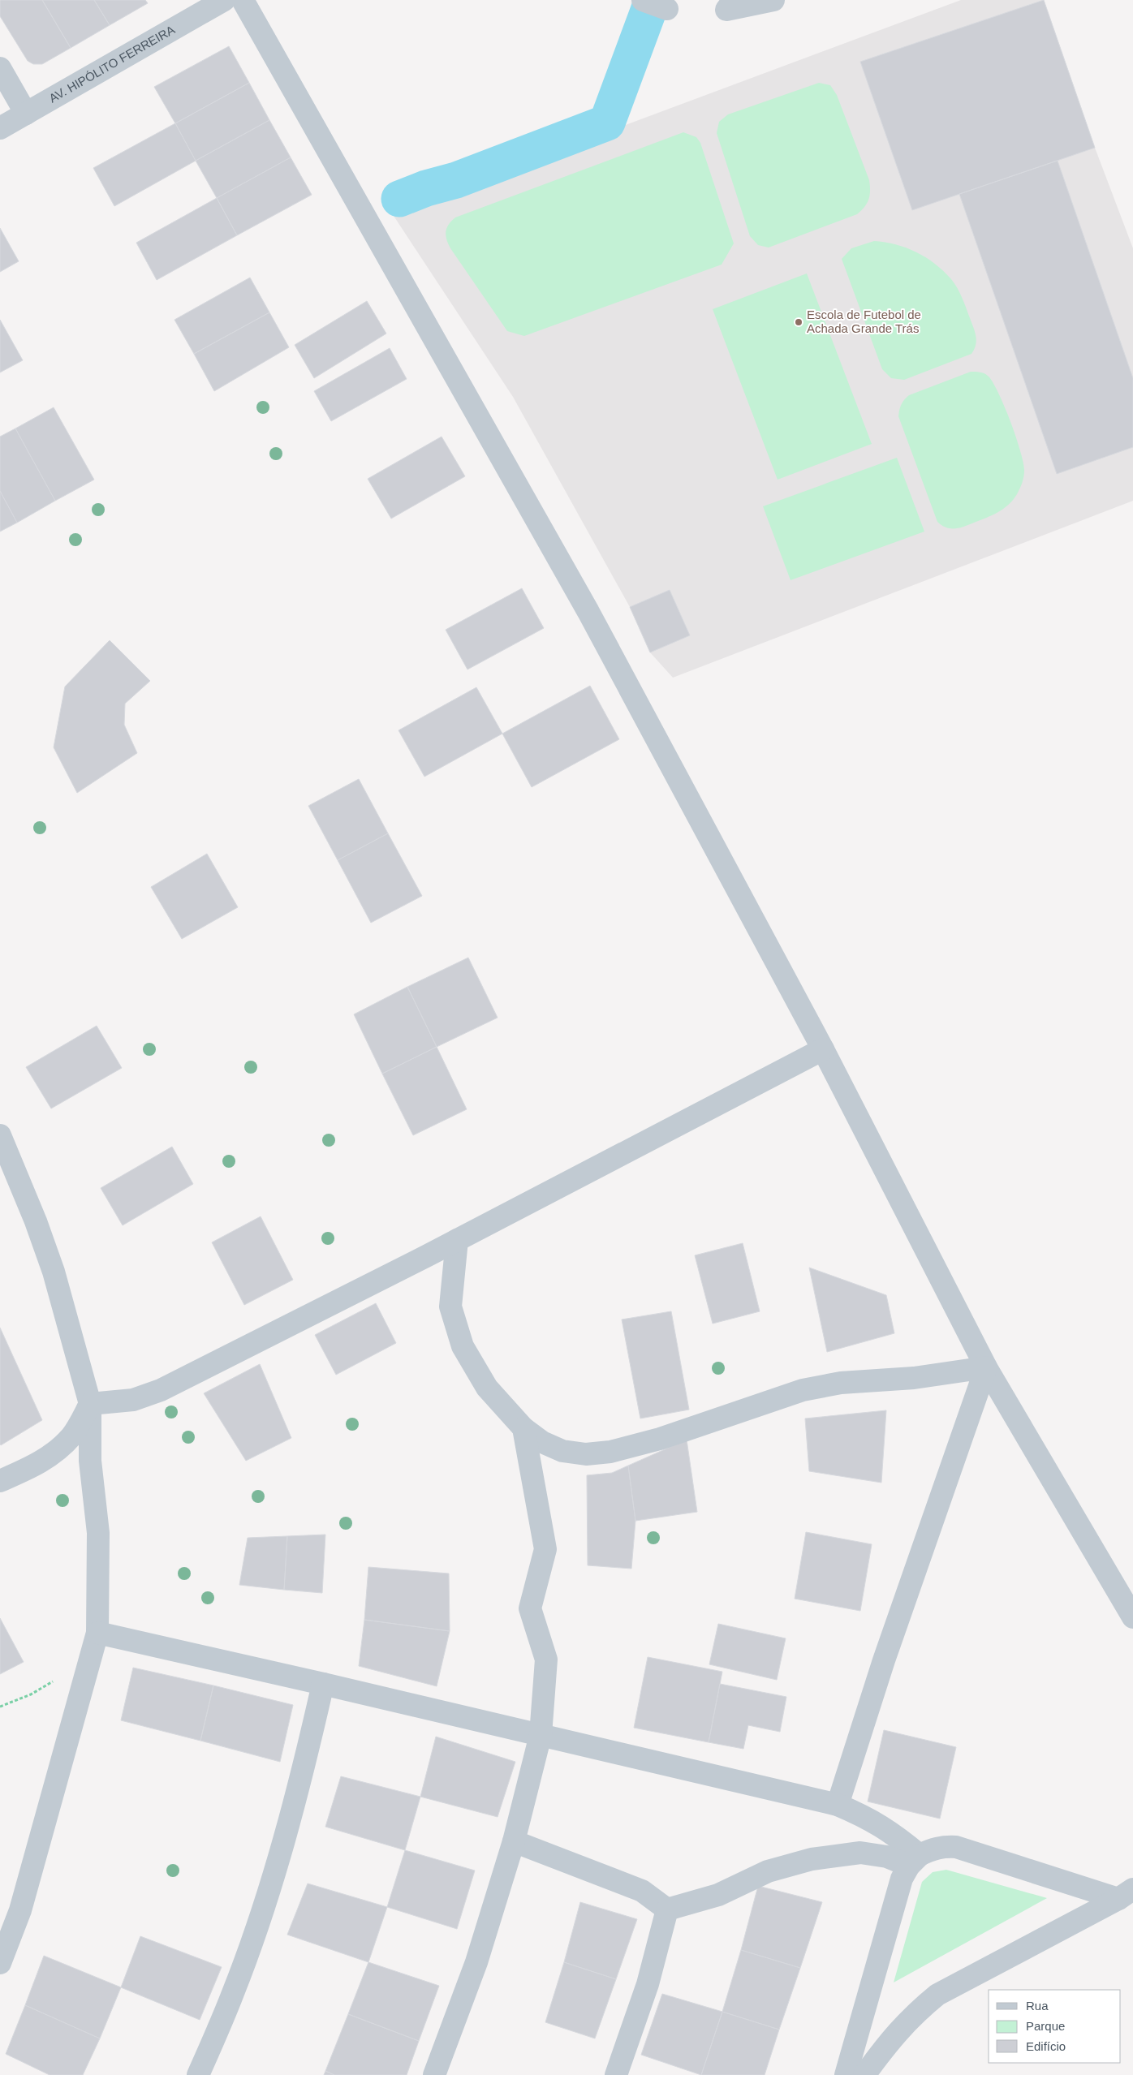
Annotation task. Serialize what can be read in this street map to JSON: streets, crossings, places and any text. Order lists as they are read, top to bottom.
{
  "streets": {
    "street": ["AV. HIPÓLITO FERREIRA"]
  },
  "places": ["Escola de Futebol de Achada Grande Trás"],
  "legend": ["Rua", "Parque", "Edifício"]
}
